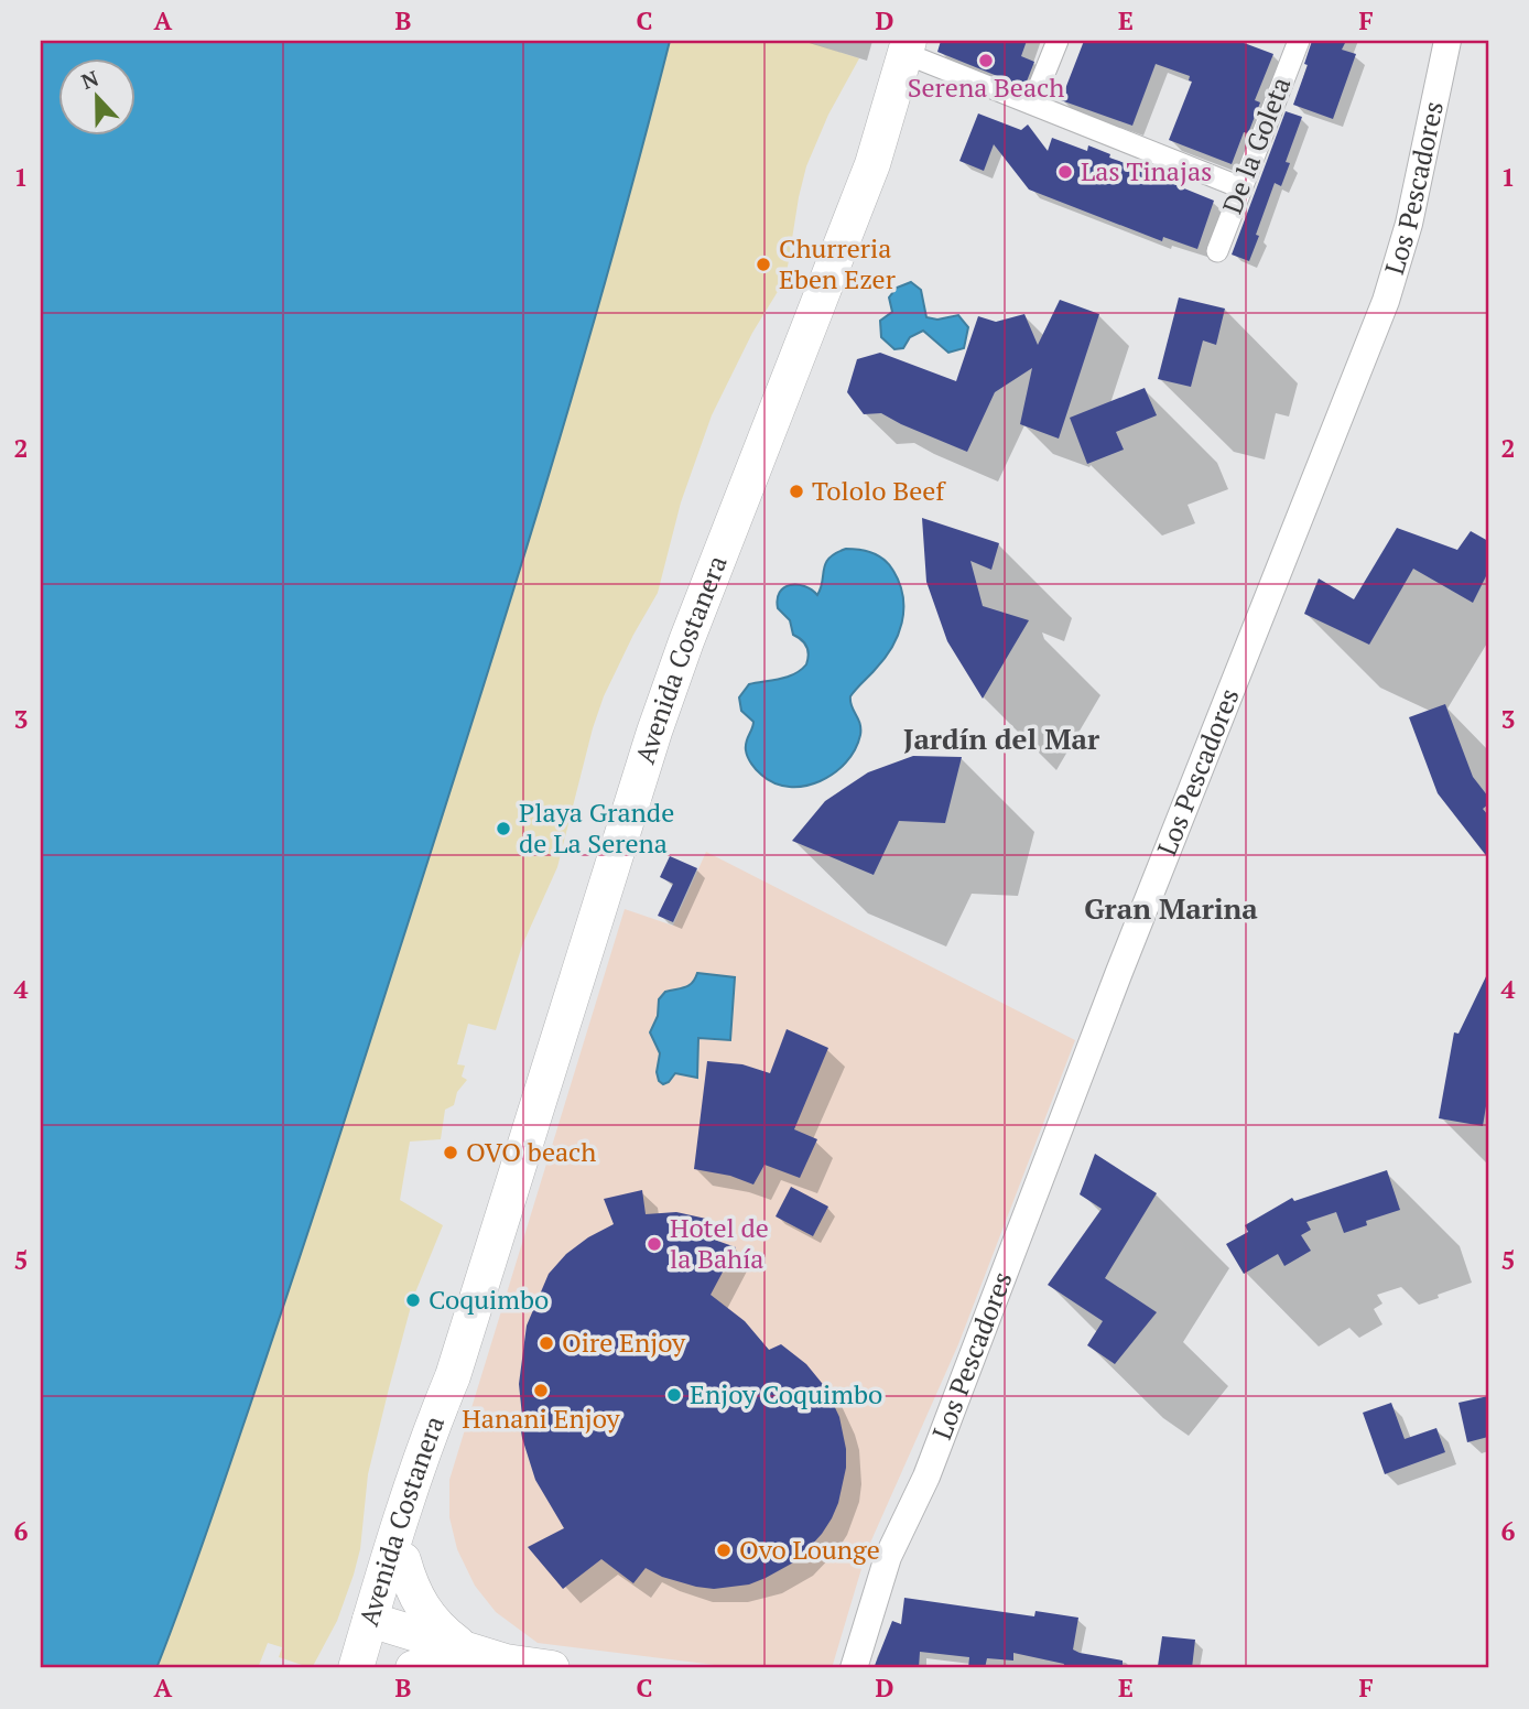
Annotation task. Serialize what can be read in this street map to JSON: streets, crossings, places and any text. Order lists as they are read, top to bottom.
{
  "streets": {
    "main road": ["Avenida Costanera"],
    "street": ["De la Goleta", "Los Pescadores"]
  },
  "districts": ["Jardín del Mar", "Gran Marina"],
  "places": [
    "Serena Beach",
    "Las Tinajas",
    "Churreria Eben Ezer",
    "Tololo Beef",
    "Playa Grande de La Serena",
    "OVO beach",
    "Hotel de la Bahía",
    "Coquimbo",
    "Oire Enjoy",
    "Hanani Enjoy",
    "Enjoy Coquimbo",
    "Ovo Lounge"
  ],
  "north": "top",
  "grid": {
    "columns": [
      "A",
      "B",
      "C",
      "D",
      "E",
      "F"
    ],
    "rows": [
      "1",
      "2",
      "3",
      "4",
      "5",
      "6"
    ]
  }
}
